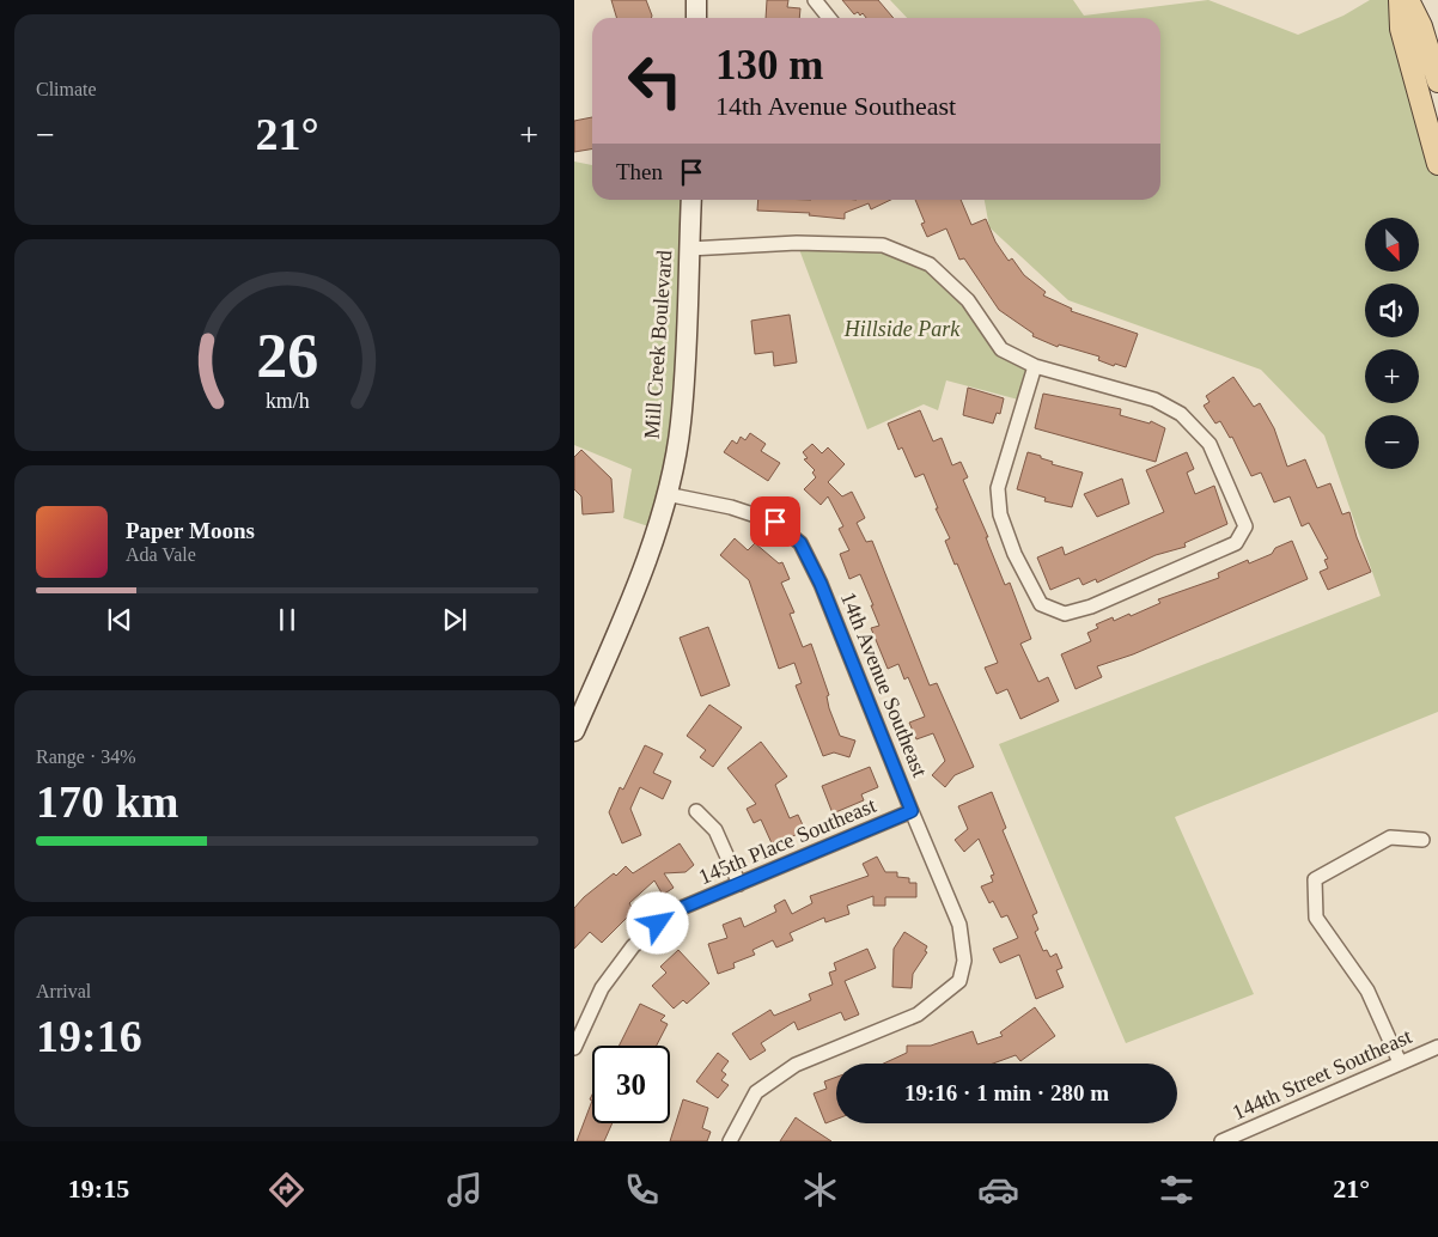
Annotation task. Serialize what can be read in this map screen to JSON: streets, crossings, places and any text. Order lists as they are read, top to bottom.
{
  "streets": {
    "street": [
      "Mill Creek Boulevard",
      "14th Avenue Southeast",
      "145th Place Southeast",
      "144th Street Southeast"
    ]
  },
  "crossings": [
    ["Mill Creek Boulevard", "14th Avenue Southeast"],
    ["14th Avenue Southeast", "145th Place Southeast"]
  ],
  "parks": ["Hillside Park"],
  "north": "bottom right",
  "page": {
    "tile": [
      "Climate",
      ["Range · 34%", "170 km"],
      ["Arrival", "19:16"]
    ],
    "turn": ["130 m", "14th Avenue Southeast"],
    "heat": ["−", "21°", "+"],
    "then": "Then",
    "map_buttons": ["+", "−"],
    "song": ["Paper Moons", "Ada Vale"],
    "limit": "30",
    "trip": "19:16 · 1 min · 280 m",
    "tabs": ["19:15", "21°"],
    "gauge": ["26", "km/h"]
  }
}
